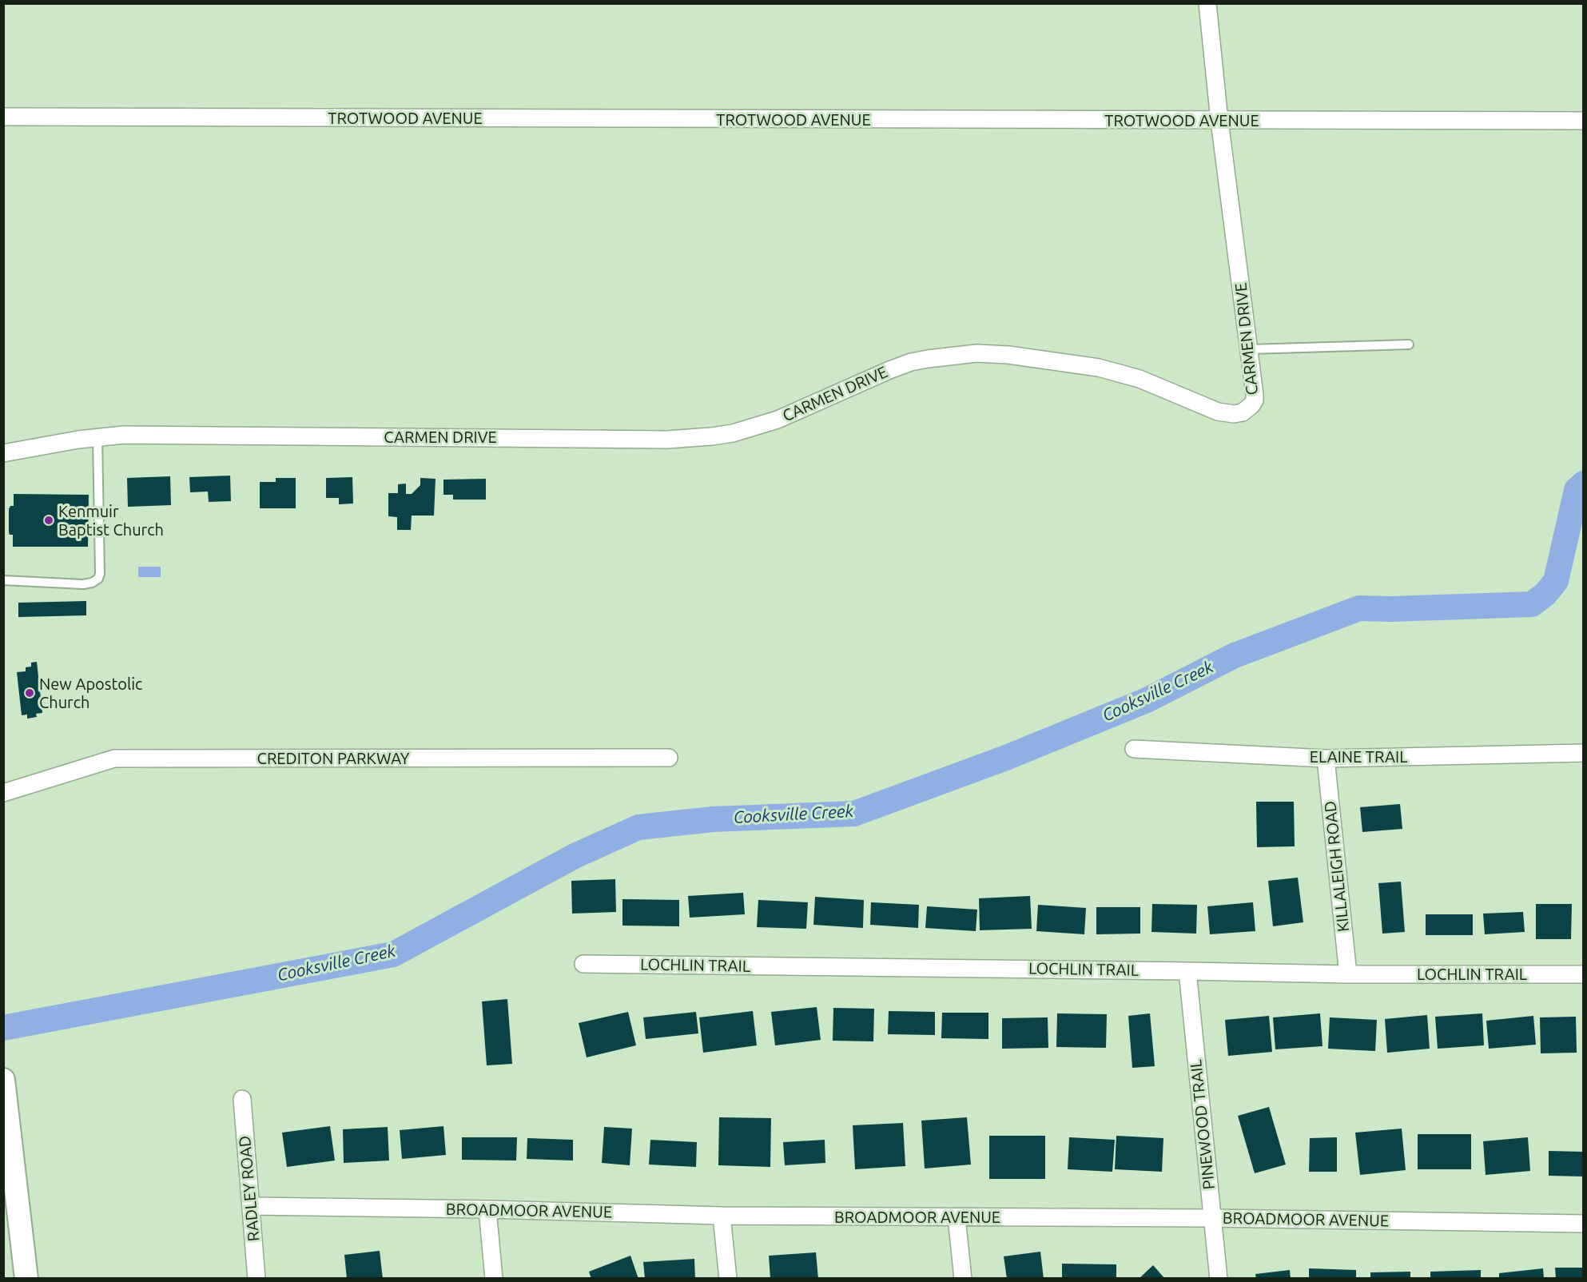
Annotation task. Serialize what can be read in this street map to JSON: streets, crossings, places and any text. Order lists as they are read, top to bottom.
{
  "streets": {
    "street": [
      "TROTWOOD AVENUE",
      "CARMEN DRIVE",
      "ELAINE TRAIL",
      "CREDITON PARKWAY",
      "KILLALEIGH ROAD",
      "LOCHLIN TRAIL",
      "PINEWOOD TRAIL",
      "RADLEY ROAD",
      "BROADMOOR AVENUE"
    ]
  },
  "crossings": [
    ["TROTWOOD AVENUE", "CARMEN DRIVE"],
    ["ELAINE TRAIL", "KILLALEIGH ROAD"],
    ["KILLALEIGH ROAD", "LOCHLIN TRAIL"],
    ["LOCHLIN TRAIL", "PINEWOOD TRAIL"],
    ["PINEWOOD TRAIL", "BROADMOOR AVENUE"],
    ["RADLEY ROAD", "BROADMOOR AVENUE"]
  ],
  "water": ["Cooksville Creek"],
  "places": ["Kenmuir Baptist Church", "New Apostolic Church"]
}
